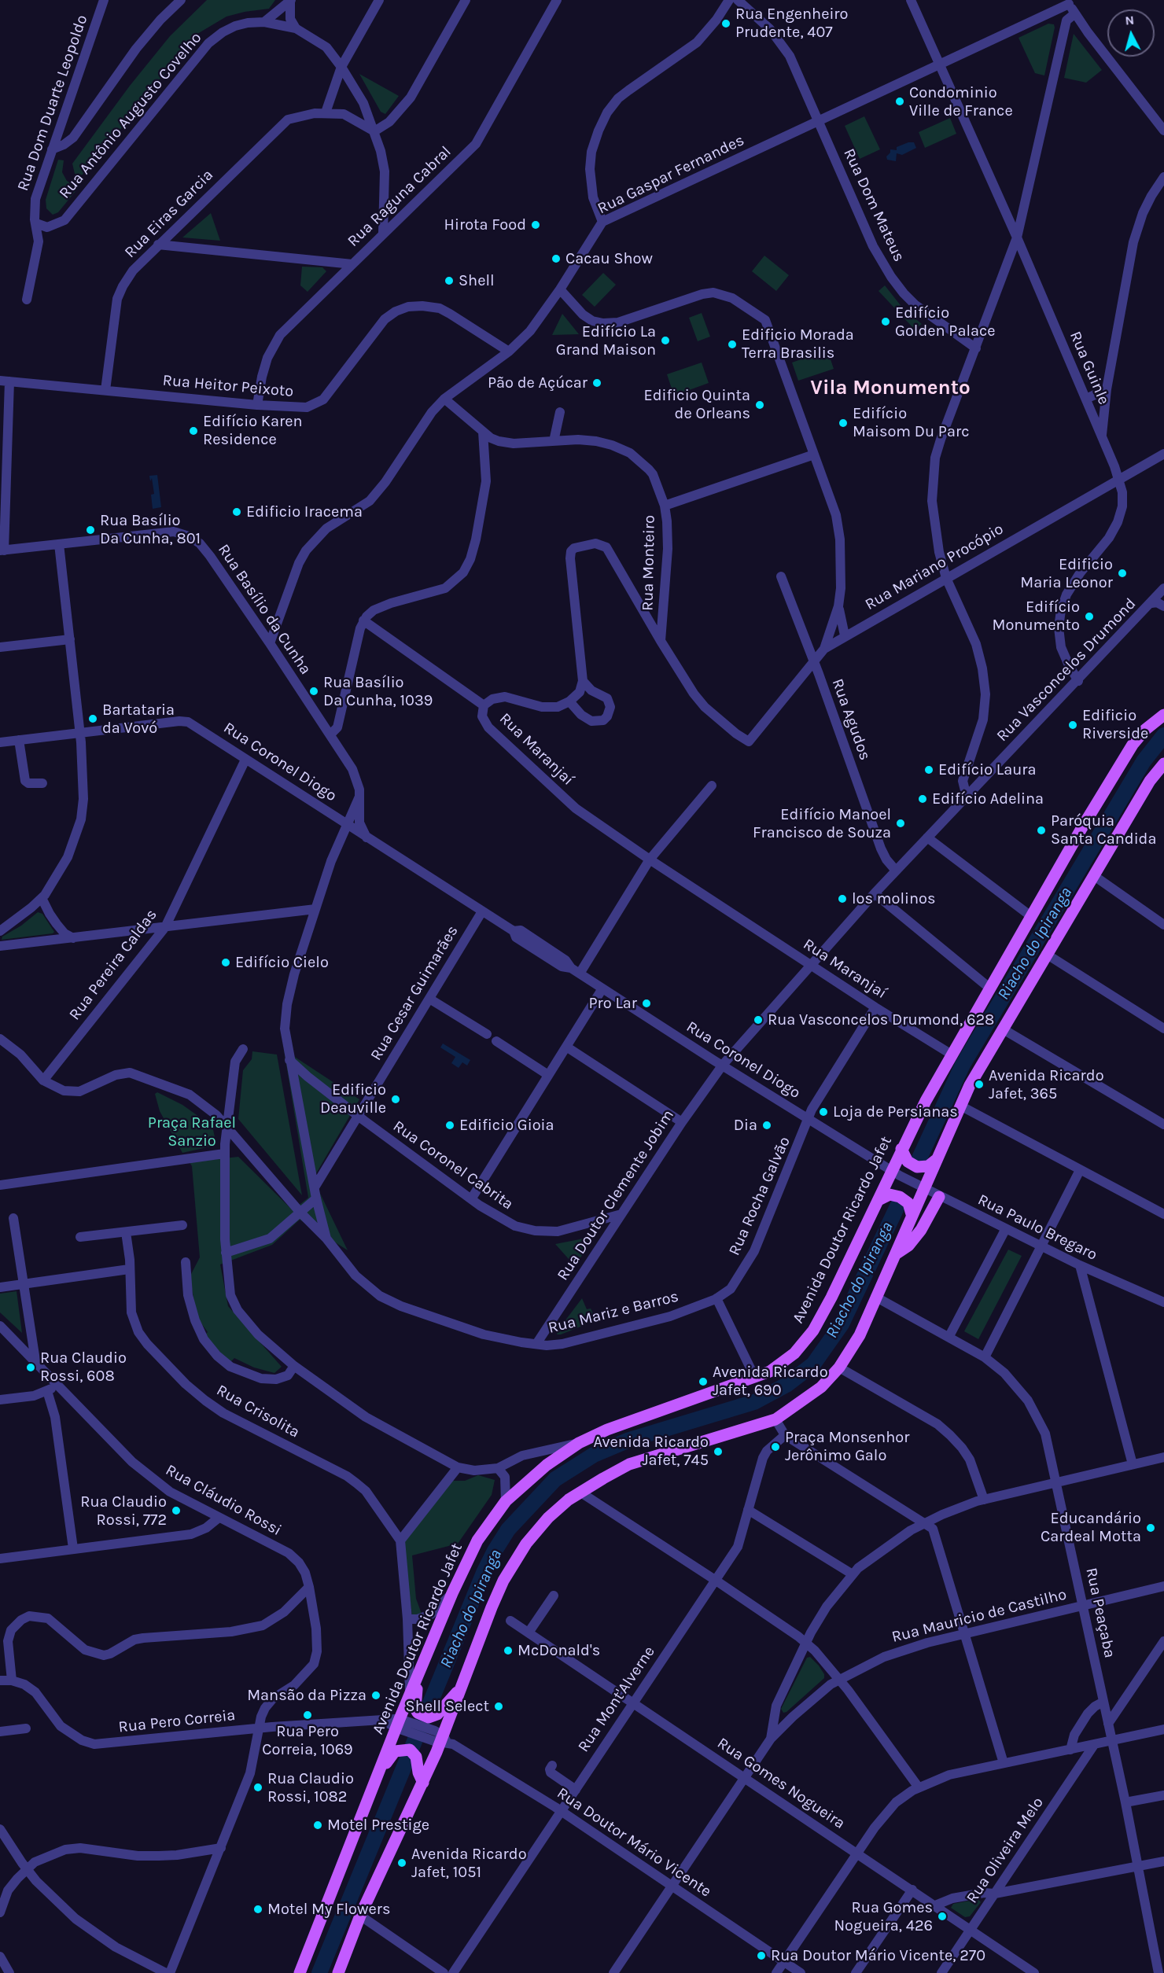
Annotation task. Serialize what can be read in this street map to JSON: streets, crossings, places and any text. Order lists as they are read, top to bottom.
{
  "streets": {
    "main road": ["Avenida Doutor Ricardo Jafet"],
    "street": [
      "Rua Dom Duarte Leopoldo",
      "Rua Antônio Augusto Covelho",
      "Rua Gaspar Fernandes",
      "Rua Raguna Cabral",
      "Rua Dom Mateus",
      "Rua Eiras Garcia",
      "Rua Guinle",
      "Rua Heitor Peixoto",
      "Rua Monteiro",
      "Rua Mariano Procópio",
      "Rua Basílio da Cunha",
      "Rua Vasconcelos Drumond",
      "Rua Agudos",
      "Rua Maranjaí",
      "Rua Coronel Diogo",
      "Rua Pereira Caldas",
      "Rua Cesar Guimarães",
      "Rua Coronel Cabrita",
      "Rua Doutor Clemente Jobim",
      "Rua Rocha Galvão",
      "Rua Paulo Bregaro",
      "Rua Mariz e Barros",
      "Rua Crisolita",
      "Rua Cláudio Rossi",
      "Rua Peaçaba",
      "Rua Mauricio de Castilho",
      "Rua Mont'Alverne",
      "Rua Pero Correia",
      "Rua Gomes Nogueira",
      "Rua Doutor Mário Vicente",
      "Rua Oliveira Melo"
    ]
  },
  "crossings": [
    ["Rua Dom Duarte Leopoldo", "Rua Antônio Augusto Covelho"],
    ["Rua Antônio Augusto Covelho", "Rua Raguna Cabral"],
    ["Rua Antônio Augusto Covelho", "Rua Eiras Garcia"],
    ["Rua Gaspar Fernandes", "Rua Dom Mateus"],
    ["Rua Gaspar Fernandes", "Rua Guinle"],
    ["Rua Gaspar Fernandes", "Rua Heitor Peixoto"],
    ["Rua Gaspar Fernandes", "Rua Monteiro"],
    ["Rua Gaspar Fernandes", "Rua Basílio da Cunha"],
    ["Rua Raguna Cabral", "Rua Heitor Peixoto"],
    ["Rua Eiras Garcia", "Rua Heitor Peixoto"],
    ["Rua Guinle", "Rua Mariano Procópio"],
    ["Rua Guinle", "Rua Vasconcelos Drumond"],
    ["Rua Monteiro", "Rua Mariano Procópio"],
    ["Rua Mariano Procópio", "Rua Agudos"],
    ["Rua Basílio da Cunha", "Rua Coronel Diogo"],
    ["Rua Vasconcelos Drumond", "Rua Agudos"],
    ["Rua Vasconcelos Drumond", "Rua Maranjaí"],
    ["Rua Vasconcelos Drumond", "Rua Coronel Diogo"],
    ["Rua Vasconcelos Drumond", "Rua Doutor Clemente Jobim"],
    ["Rua Maranjaí", "Rua Rocha Galvão"],
    ["Rua Maranjaí", "Avenida Doutor Ricardo Jafet"],
    ["Rua Coronel Diogo", "Rua Pereira Caldas"],
    ["Rua Coronel Diogo", "Rua Cesar Guimarães"],
    ["Rua Coronel Diogo", "Rua Doutor Clemente Jobim"],
    ["Rua Coronel Diogo", "Rua Rocha Galvão"],
    ["Rua Coronel Diogo", "Rua Paulo Bregaro"],
    ["Rua Coronel Diogo", "Avenida Doutor Ricardo Jafet"],
    ["Rua Coronel Diogo", "Rua Mariz e Barros"],
    ["Rua Cesar Guimarães", "Rua Coronel Cabrita"],
    ["Rua Cesar Guimarães", "Rua Mariz e Barros"],
    ["Rua Coronel Cabrita", "Rua Doutor Clemente Jobim"],
    ["Rua Coronel Cabrita", "Rua Mariz e Barros"],
    ["Rua Doutor Clemente Jobim", "Rua Mariz e Barros"],
    ["Rua Rocha Galvão", "Rua Mariz e Barros"],
    ["Rua Paulo Bregaro", "Avenida Doutor Ricardo Jafet"],
    ["Avenida Doutor Ricardo Jafet", "Rua Pero Correia"],
    ["Avenida Doutor Ricardo Jafet", "Rua Doutor Mário Vicente"],
    ["Rua Cláudio Rossi", "Rua Pero Correia"],
    ["Rua Peaçaba", "Rua Mauricio de Castilho"],
    ["Rua Mont'Alverne", "Rua Gomes Nogueira"],
    ["Rua Mont'Alverne", "Rua Doutor Mário Vicente"],
    ["Rua Pero Correia", "Rua Doutor Mário Vicente"],
    ["Rua Gomes Nogueira", "Rua Oliveira Melo"]
  ],
  "districts": ["Vila Monumento"],
  "water": ["Riacho do Ipiranga"],
  "parks": ["Praça Rafael Sanzio"],
  "places": [
    "Rua Engenheiro Prudente, 407",
    "Condominio Ville de France",
    "Hirota Food",
    "Cacau Show",
    "Shell",
    "Edifício Golden Palace",
    "Edifício La Grand Maison",
    "Edificio Morada Terra Brasilis",
    "Pão de Açúcar",
    "Edificio Quinta de Orleans",
    "Edifício Maisom Du Parc",
    "Edifício Karen Residence",
    "Edificio Iracema",
    "Rua Basílio Da Cunha, 801",
    "Edificio Maria Leonor",
    "Edifício Monumento",
    "Rua Basílio Da Cunha, 1039",
    "Bartataria da Vovó",
    "Edificio Riverside",
    "Edifício Laura",
    "Edifício Adelina",
    "Edifício Manoel Francisco de Souza",
    "Paróquia Santa Candida",
    "los molinos",
    "Edifício Cielo",
    "Pro Lar",
    "Rua Vasconcelos Drumond, 628",
    "Avenida Ricardo Jafet, 365",
    "Edificio Deauville",
    "Loja de Persianas",
    "Edificio Gioia",
    "Dia",
    "Rua Claudio Rossi, 608",
    "Avenida Ricardo Jafet, 690",
    "Praça Monsenhor Jerônimo Galo",
    "Avenida Ricardo Jafet, 745",
    "Rua Claudio Rossi, 772",
    "Educandário Cardeal Motta",
    "McDonald's",
    "Mansão da Pizza",
    "Shell Select",
    "Rua Pero Correia, 1069",
    "Rua Claudio Rossi, 1082",
    "Motel Prestige",
    "Avenida Ricardo Jafet, 1051",
    "Motel My Flowers",
    "Rua Gomes Nogueira, 426",
    "Rua Doutor Mário Vicente, 270"
  ],
  "north": "top"
}
